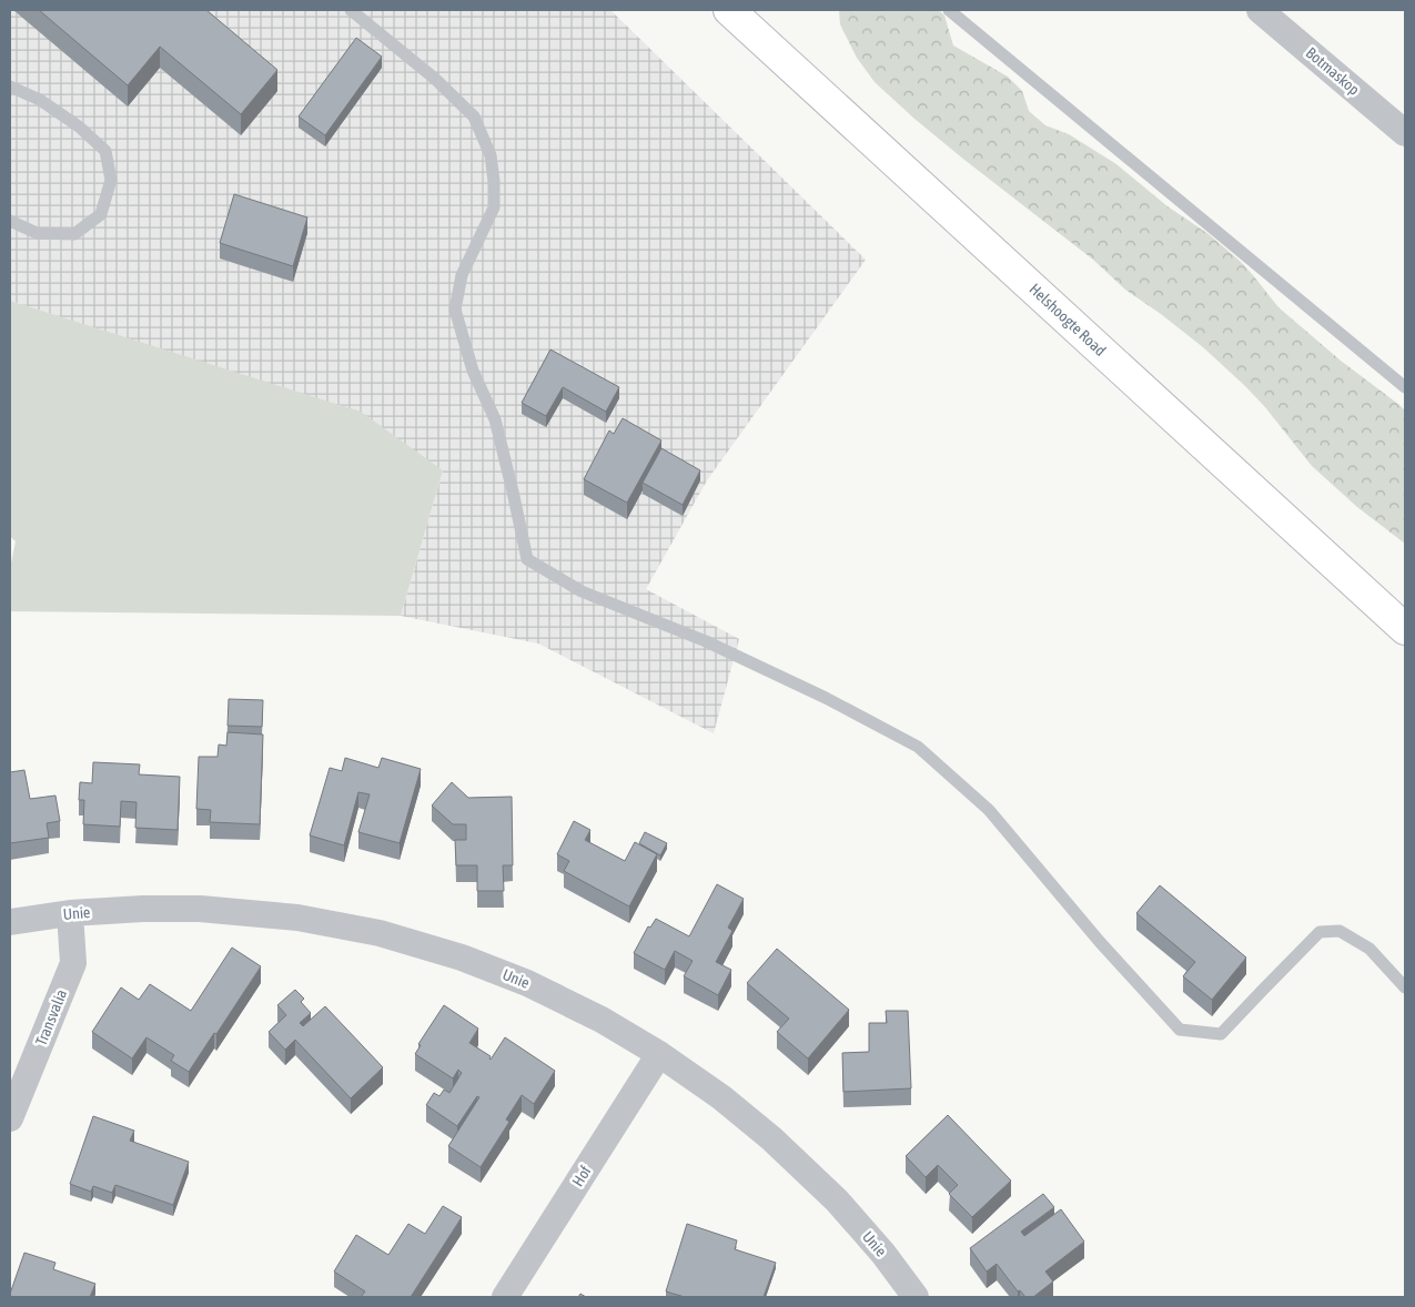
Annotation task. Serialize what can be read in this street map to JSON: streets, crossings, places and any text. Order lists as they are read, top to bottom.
{
  "streets": {
    "main road": ["Helshoogte Road"],
    "street": [
      "Botmaskop",
      "Unie",
      "Transvalia",
      "Hof"
    ]
  },
  "crossings": [
    ["Unie", "Transvalia"],
    ["Unie", "Hof"]
  ]
}
